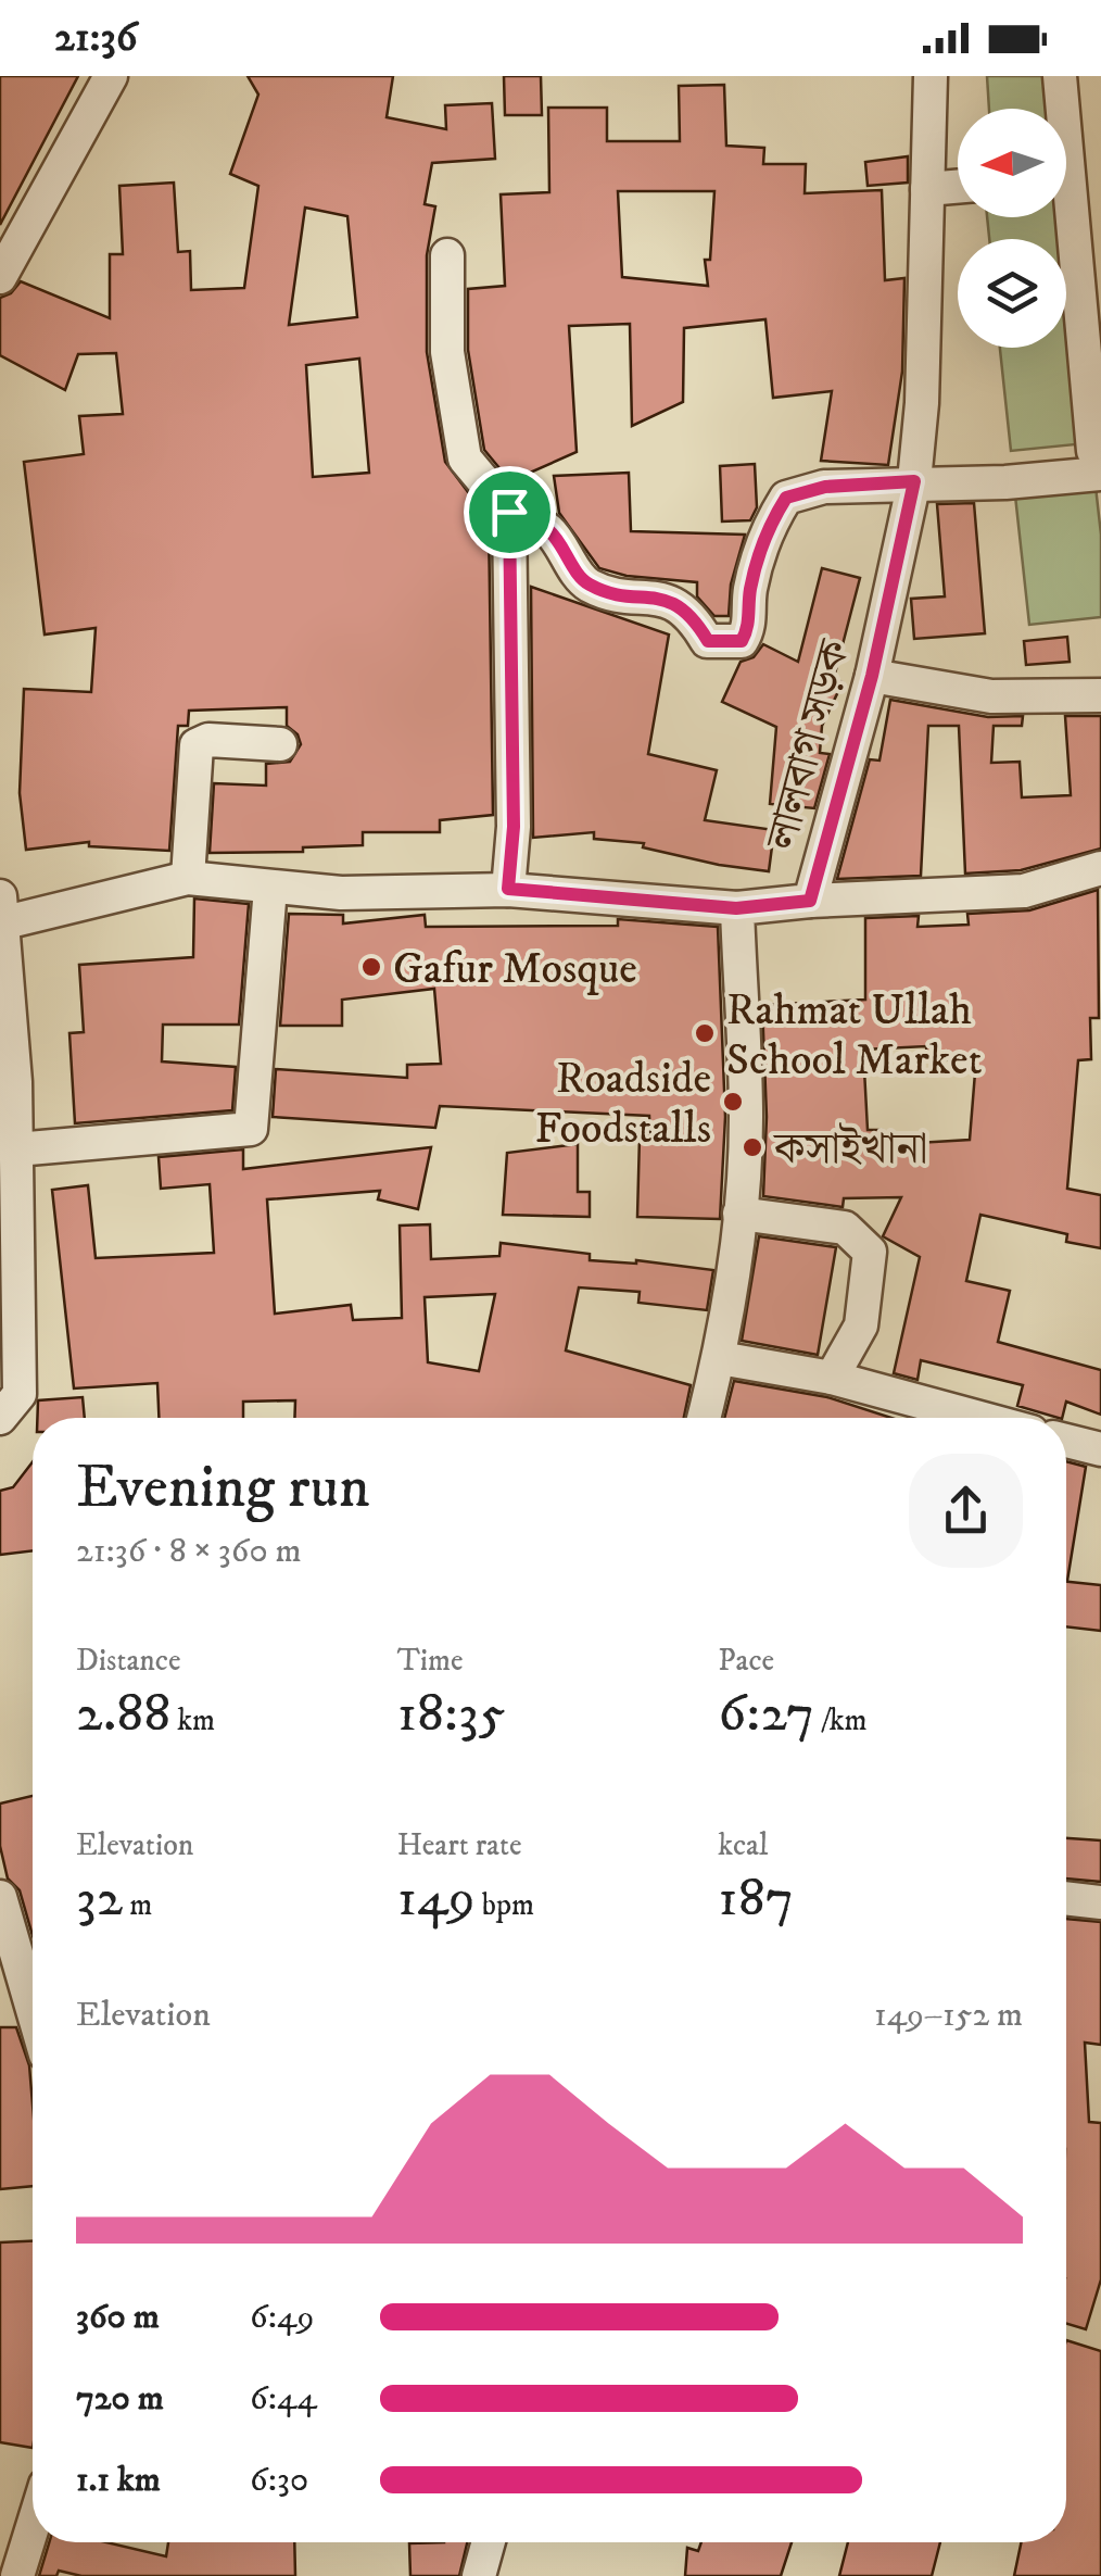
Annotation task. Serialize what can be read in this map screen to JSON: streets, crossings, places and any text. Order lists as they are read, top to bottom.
{
  "streets": {
    "street": ["লালবাগ সড়ক"]
  },
  "places": [
    "Gafur Mosque",
    "Rahmat Ullah School Market",
    "Roadside Foodstalls",
    "কসাইখানা"
  ],
  "north": "left",
  "page": {
    "status": "21:36",
    "heading": ["Evening run", "21:36 · 8 × 360 m"],
    "stats": [
      ["Distance", "2.88 km"],
      ["Time", "18:35"],
      ["Pace", "6:27 /km"],
      ["Elevation", "32 m"],
      ["Heart rate", "149 bpm"],
      ["kcal", "187"]
    ],
    "chart": ["Elevation", "149–152 m"],
    "list": [
      {
        "name": "360 m",
        "note": "6:49"
      },
      {
        "name": "720 m",
        "note": "6:44"
      },
      {
        "name": "1.1 km",
        "note": "6:30"
      }
    ]
  }
}
